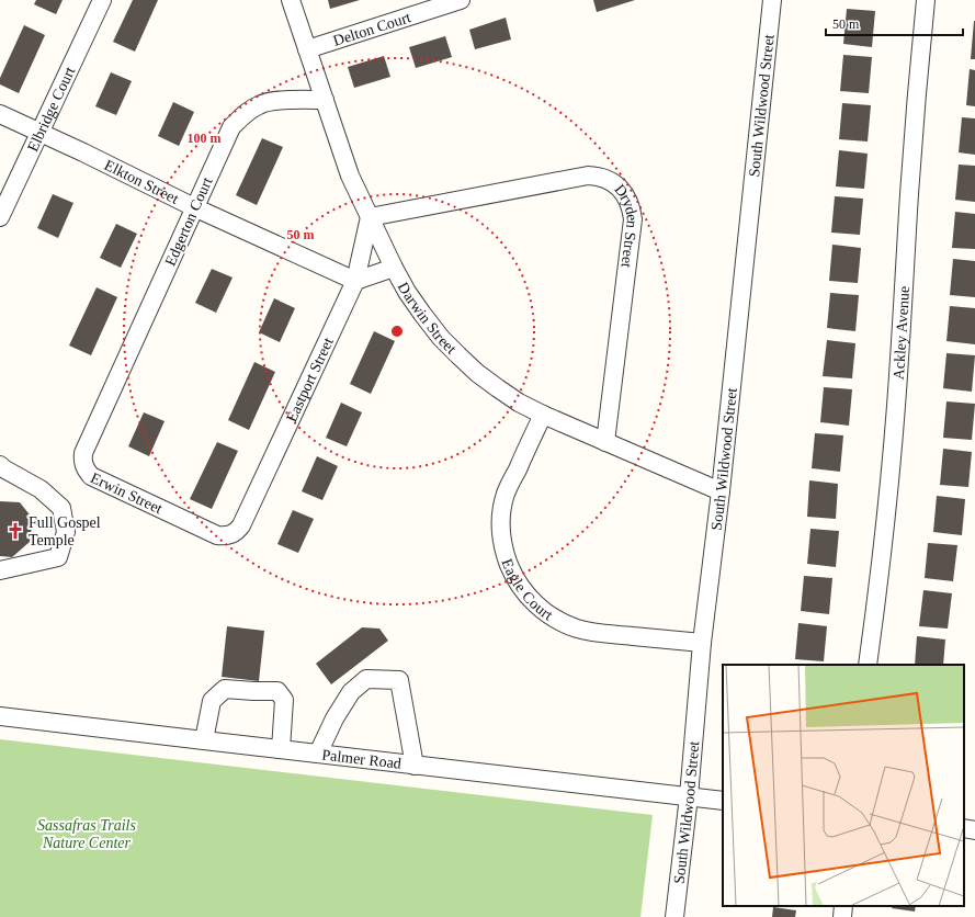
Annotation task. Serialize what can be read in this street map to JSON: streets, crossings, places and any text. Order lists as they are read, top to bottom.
{
  "streets": {
    "street": [
      "Delton Court",
      "South Wildwood Street",
      "Elbridge Court",
      "Elkton Street",
      "Edgerton Court",
      "Dryden Street",
      "Darwin Street",
      "Ackley Avenue",
      "Eastport Street",
      "Erwin Street",
      "Eagle Court",
      "Palmer Road"
    ]
  },
  "crossings": [
    ["Delton Court", "Darwin Street"],
    ["South Wildwood Street", "Darwin Street"],
    ["South Wildwood Street", "Eagle Court"],
    ["South Wildwood Street", "Palmer Road"],
    ["Elbridge Court", "Elkton Street"],
    ["Elkton Street", "Edgerton Court"],
    ["Elkton Street", "Eastport Street"],
    ["Edgerton Court", "Darwin Street"],
    ["Edgerton Court", "Erwin Street"],
    ["Dryden Street", "Darwin Street"],
    ["Dryden Street", "Eastport Street"],
    ["Darwin Street", "Eastport Street"],
    ["Darwin Street", "Eagle Court"],
    ["Eastport Street", "Erwin Street"]
  ],
  "parks": ["Sassafras Trails Nature Center"],
  "places": {
    "church": ["Full Gospel Temple"]
  },
  "scale_bar": "50 m",
  "rings": ["100 m", "50 m"]
}
